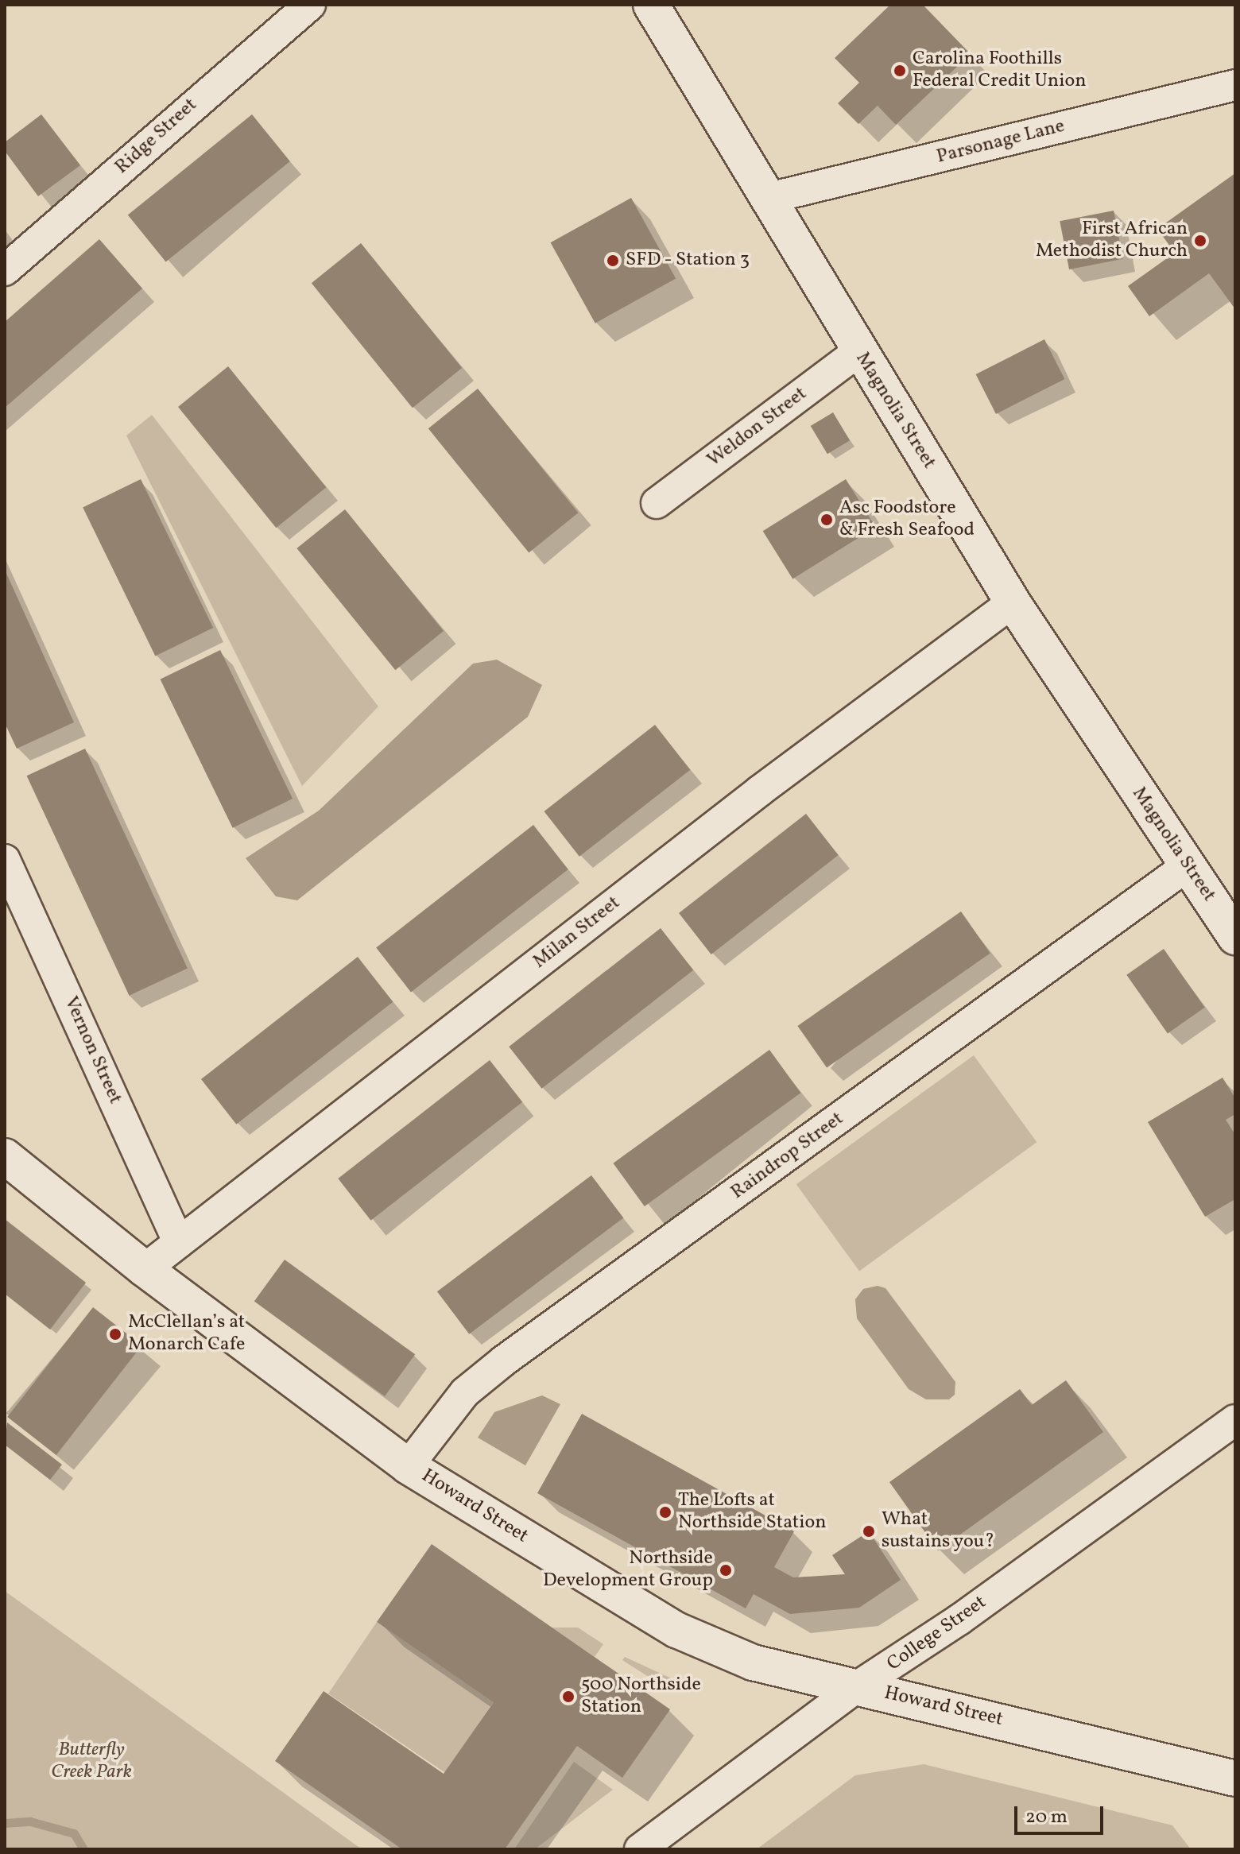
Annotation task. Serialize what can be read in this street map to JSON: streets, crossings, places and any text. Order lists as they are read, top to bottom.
{
  "streets": {
    "street": [
      "Ridge Street",
      "Parsonage Lane",
      "Magnolia Street",
      "Weldon Street",
      "Milan Street",
      "Vernon Street",
      "Raindrop Street",
      "Howard Street",
      "College Street"
    ]
  },
  "crossings": [
    ["Parsonage Lane", "Magnolia Street"],
    ["Magnolia Street", "Weldon Street"],
    ["Magnolia Street", "Milan Street"],
    ["Magnolia Street", "Raindrop Street"],
    ["Milan Street", "Vernon Street"],
    ["Milan Street", "Howard Street"],
    ["Raindrop Street", "Howard Street"],
    ["Howard Street", "College Street"]
  ],
  "parks": ["Butterfly Creek Park"],
  "places": [
    "Carolina Foothills Federal Credit Union",
    "First African Methodist Church",
    "SFD - Station 3",
    "Asc Foodstore & Fresh Seafood",
    "McClellan’s at Monarch Cafe",
    "The Lofts at Northside Station",
    "What sustains you?",
    "Northside Development Group",
    "500 Northside Station"
  ],
  "scale_bar": "20 m"
}
